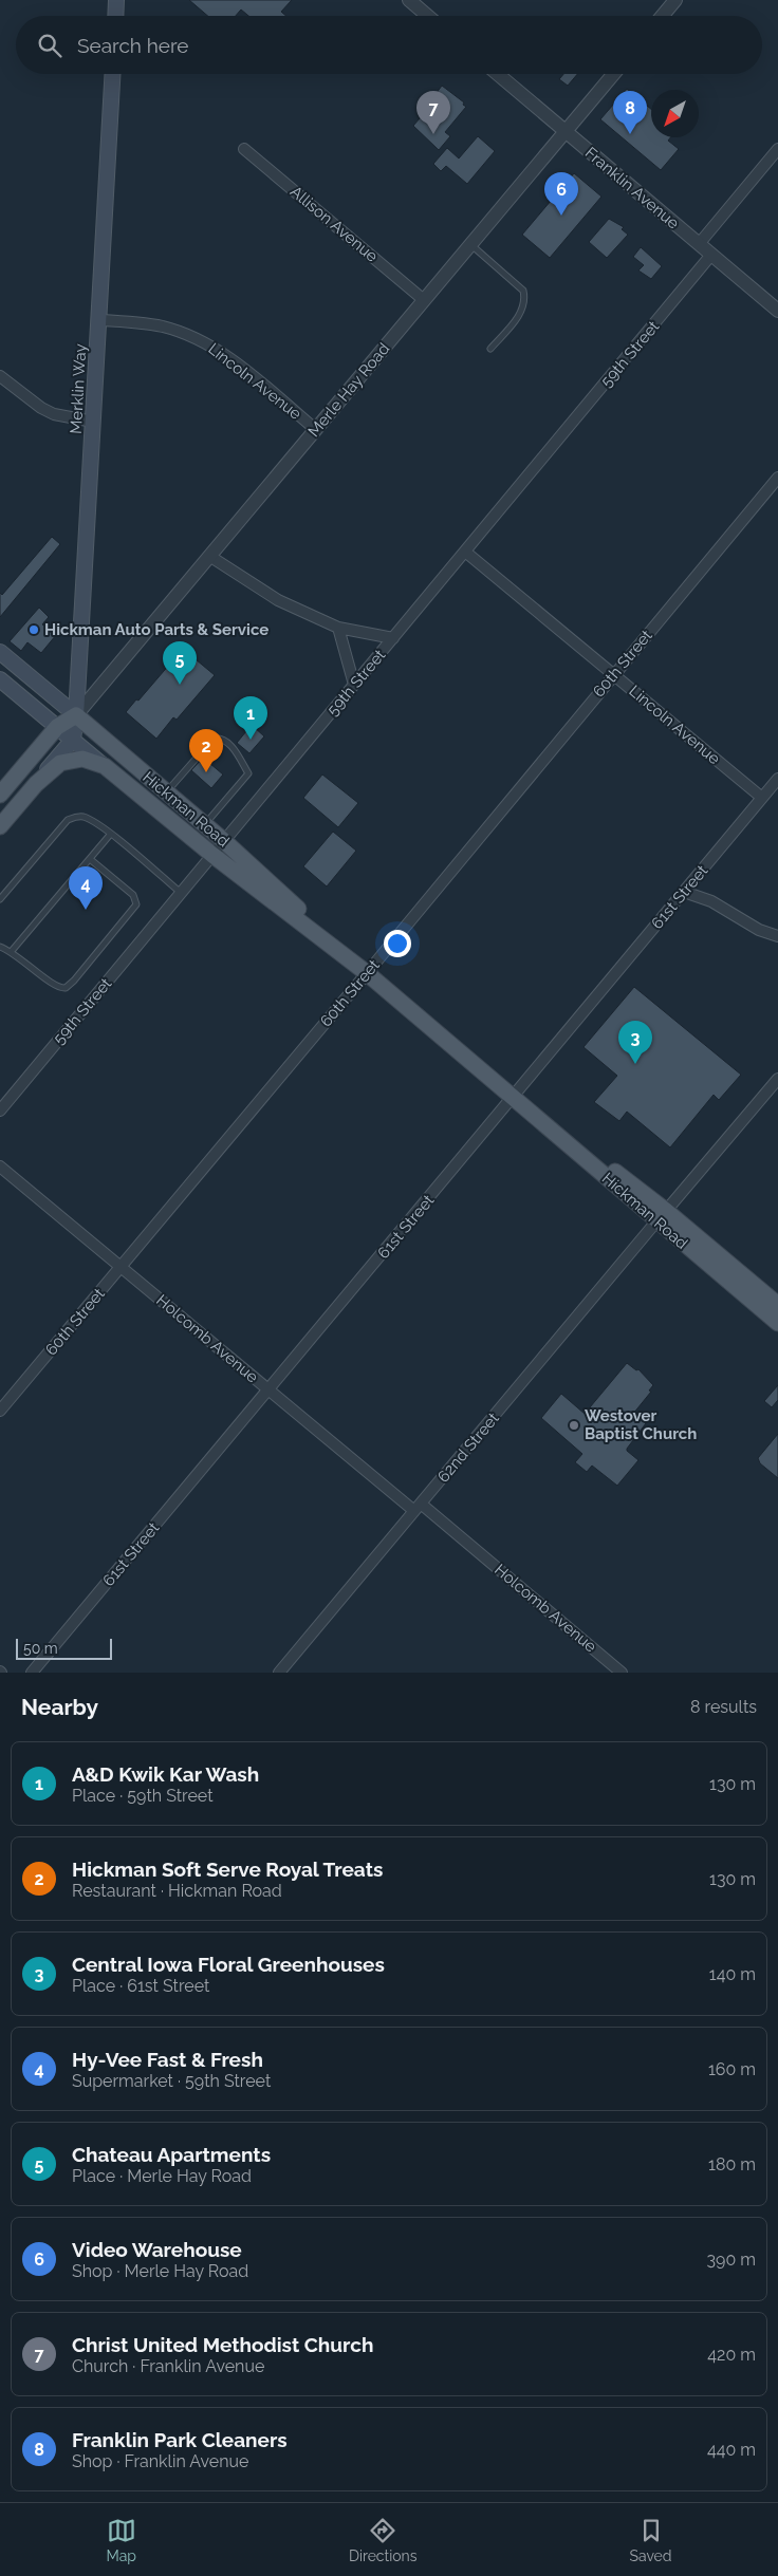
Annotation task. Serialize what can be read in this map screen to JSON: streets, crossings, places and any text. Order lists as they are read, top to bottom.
{
  "streets": {
    "main road": ["Merklin Way", "Merle Hay Road", "Hickman Road"],
    "street": [
      "Franklin Avenue",
      "Allison Avenue",
      "59th Street",
      "Lincoln Avenue",
      "60th Street",
      "61st Street",
      "Holcomb Avenue",
      "62nd Street"
    ]
  },
  "crossings": [
    ["Franklin Avenue", "59th Street"],
    ["Franklin Avenue", "Merle Hay Road"],
    ["Allison Avenue", "Merle Hay Road"],
    ["59th Street", "Lincoln Avenue"],
    ["59th Street", "Hickman Road"],
    ["Lincoln Avenue", "Merklin Way"],
    ["Lincoln Avenue", "Merle Hay Road"],
    ["Lincoln Avenue", "60th Street"],
    ["Lincoln Avenue", "61st Street"],
    ["Merklin Way", "Merle Hay Road"],
    ["Merklin Way", "Hickman Road"],
    ["Merle Hay Road", "Hickman Road"],
    ["60th Street", "Hickman Road"],
    ["60th Street", "Holcomb Avenue"],
    ["Hickman Road", "61st Street"],
    ["Hickman Road", "62nd Street"],
    ["61st Street", "Holcomb Avenue"],
    ["Holcomb Avenue", "62nd Street"]
  ],
  "places": ["Hickman Auto Parts & Service", "Westover Baptist Church"],
  "scale_bar": "50 m",
  "north": "bottom left",
  "page": {
    "search": "Search here",
    "pins": [
      "7",
      "8",
      "6",
      "5",
      "1",
      "2",
      "4",
      "3"
    ],
    "scale": "50 m",
    "heading": ["Nearby", "8 results"],
    "list": [
      {
        "mark": "1",
        "name": "A&D Kwik Kar Wash",
        "note": "Place · 59th Street",
        "value": "130 m"
      },
      {
        "mark": "2",
        "name": "Hickman Soft Serve Royal Treats",
        "note": "Restaurant · Hickman Road",
        "value": "130 m"
      },
      {
        "mark": "3",
        "name": "Central Iowa Floral Greenhouses",
        "note": "Place · 61st Street",
        "value": "140 m"
      },
      {
        "mark": "4",
        "name": "Hy-Vee Fast & Fresh",
        "note": "Supermarket · 59th Street",
        "value": "160 m"
      },
      {
        "mark": "5",
        "name": "Chateau Apartments",
        "note": "Place · Merle Hay Road",
        "value": "180 m"
      },
      {
        "mark": "6",
        "name": "Video Warehouse",
        "note": "Shop · Merle Hay Road",
        "value": "390 m"
      },
      {
        "mark": "7",
        "name": "Christ United Methodist Church",
        "note": "Church · Franklin Avenue",
        "value": "420 m"
      },
      {
        "mark": "8",
        "name": "Franklin Park Cleaners",
        "note": "Shop · Franklin Avenue",
        "value": "440 m"
      }
    ],
    "nav": ["Map", "Directions", "Saved"]
  }
}
